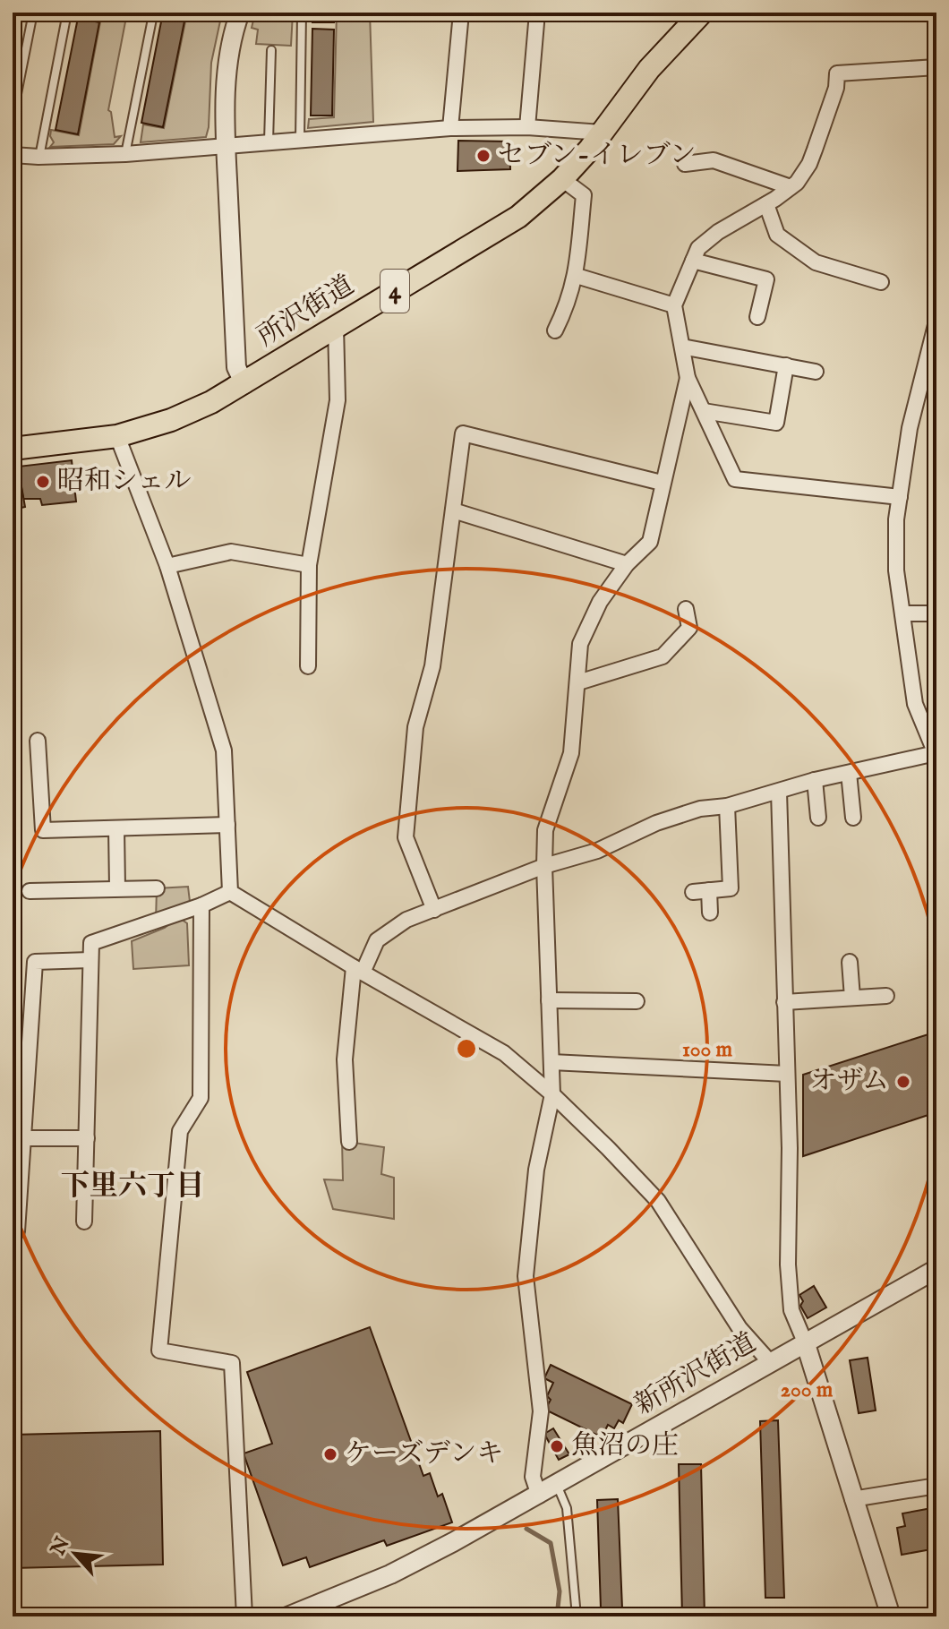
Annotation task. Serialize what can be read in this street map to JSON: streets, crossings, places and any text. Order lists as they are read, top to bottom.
{
  "streets": {
    "main road": ["4", "所沢街道"],
    "street": ["新所沢街道"]
  },
  "districts": ["下里六丁目"],
  "places": [
    "セブン-イレブン",
    "昭和シェル",
    "オザム",
    "魚沼の庄",
    "ケーズデンキ"
  ],
  "north": "top left",
  "rings": ["100 m", "200 m"]
}
